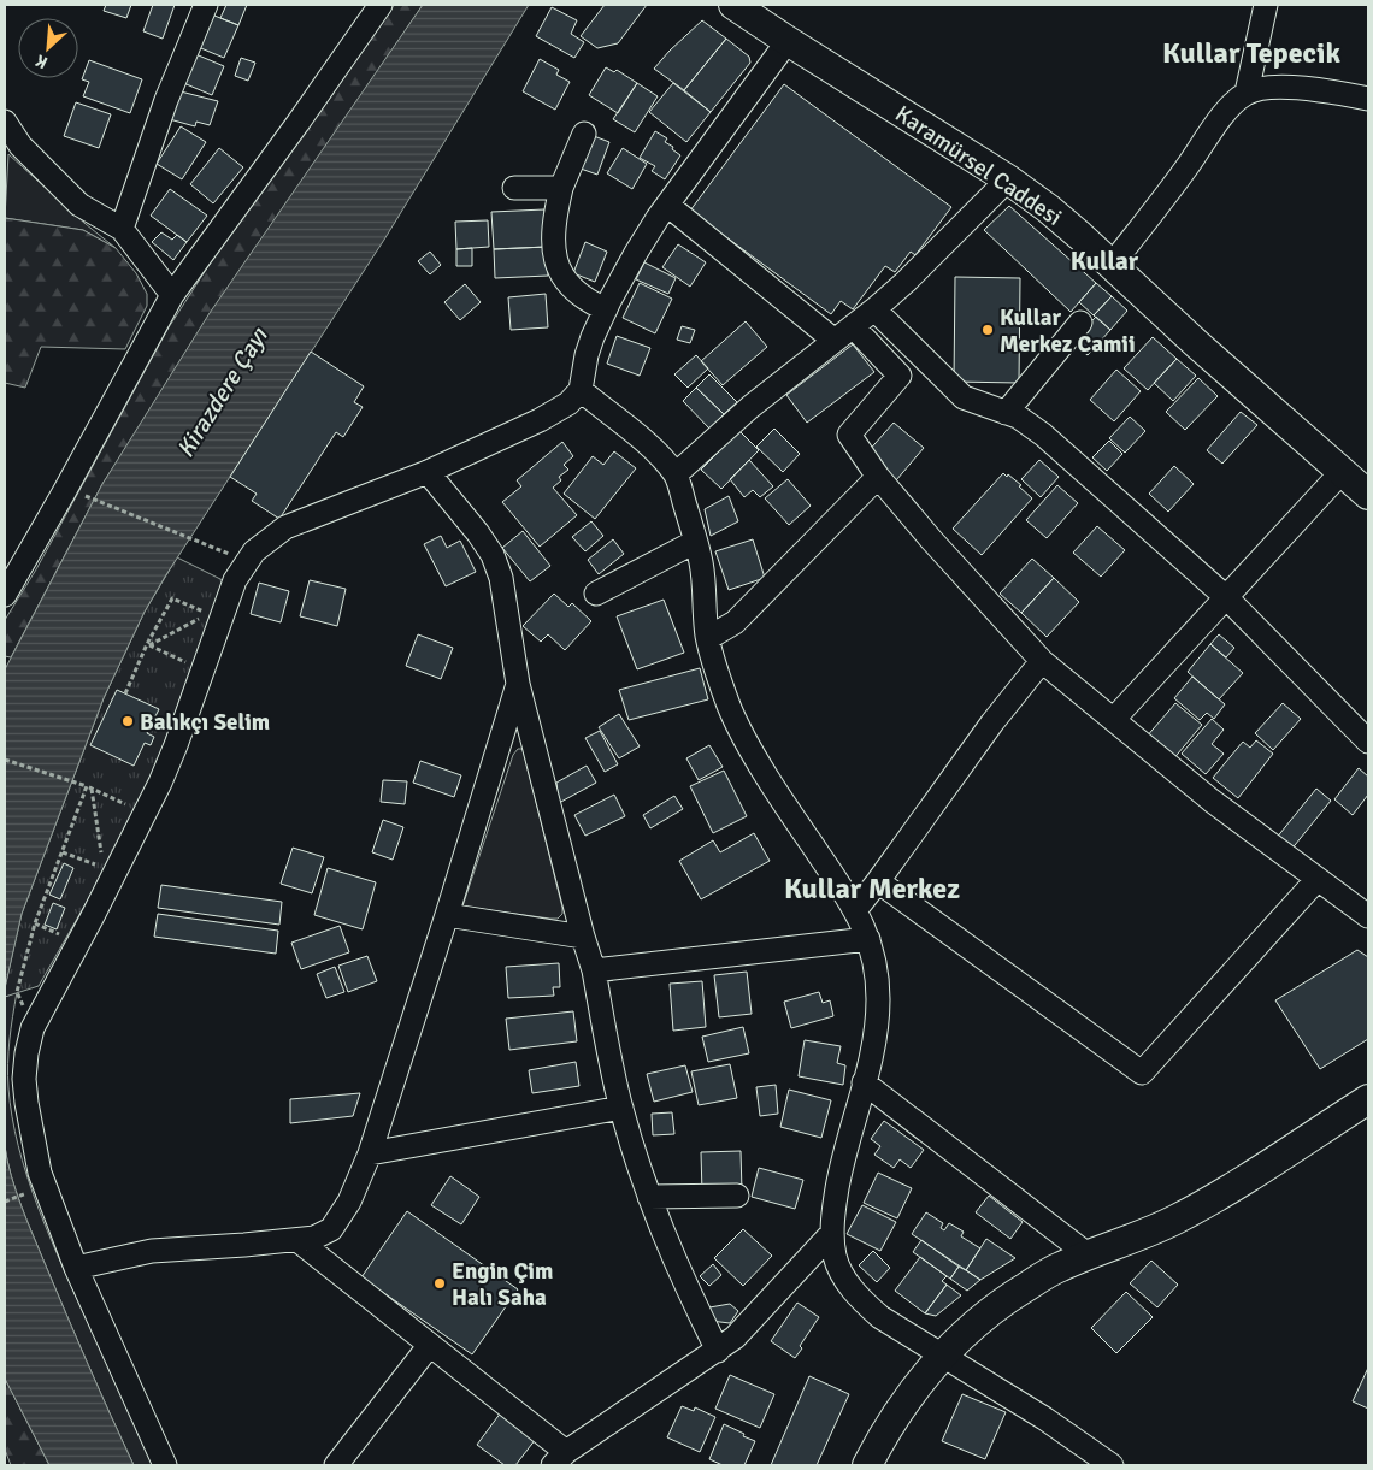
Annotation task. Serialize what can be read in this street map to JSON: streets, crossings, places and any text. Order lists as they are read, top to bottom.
{
  "streets": {
    "main road": ["Karamürsel Caddesi"]
  },
  "districts": ["Kullar Tepecik", "Kullar", "Kullar Merkez"],
  "water": ["Kirazdere Çayı"],
  "places": ["Kullar Merkez Camii", "Balıkçı Selim", "Engin Çim Halı Saha"],
  "north": "bottom left"
}
